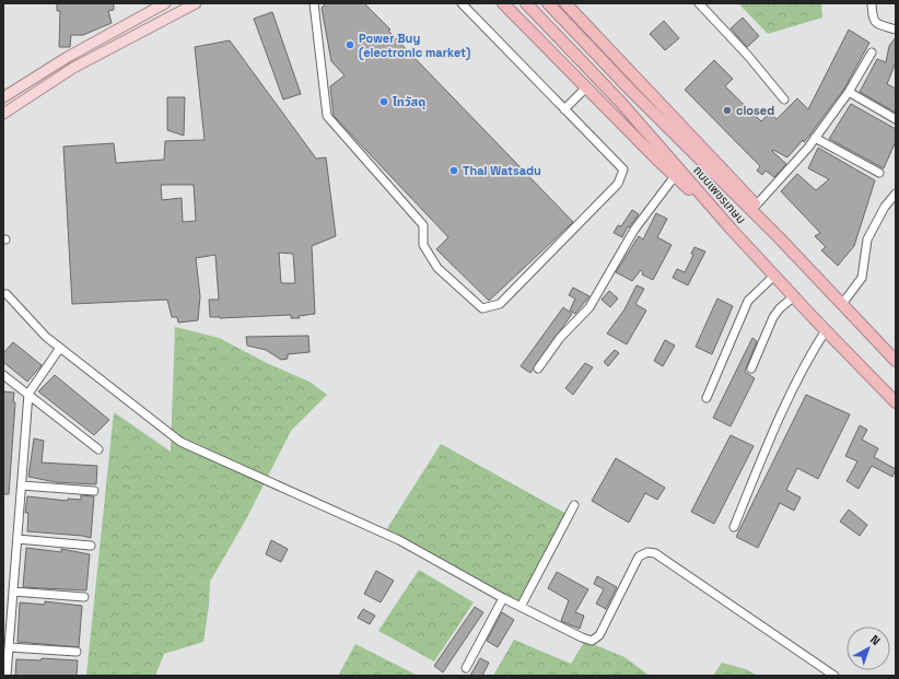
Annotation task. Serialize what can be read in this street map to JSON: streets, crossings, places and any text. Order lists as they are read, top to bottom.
{
  "streets": {
    "highway": ["ถนนเพชรเกษม"]
  },
  "places": [
    "Power Buy (electronic market)",
    "ไทวัสดุ",
    "closed",
    "Thai Watsadu"
  ],
  "north": "top right"
}
